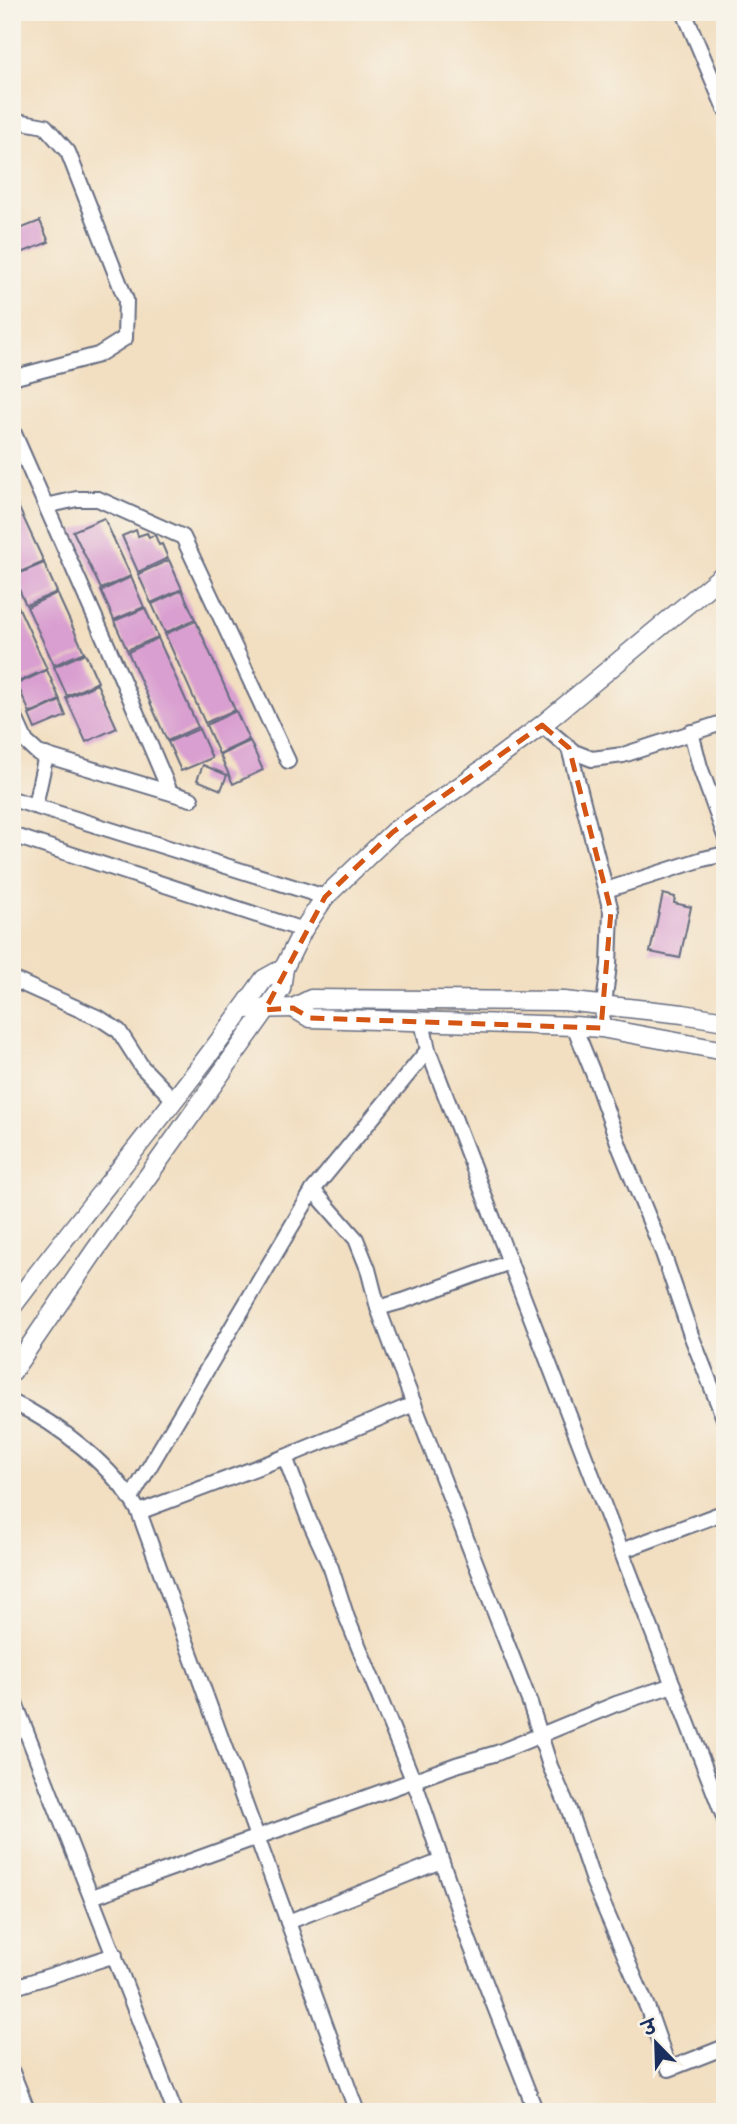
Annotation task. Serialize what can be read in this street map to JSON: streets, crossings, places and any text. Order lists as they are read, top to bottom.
{
  "north": "top left"
}
